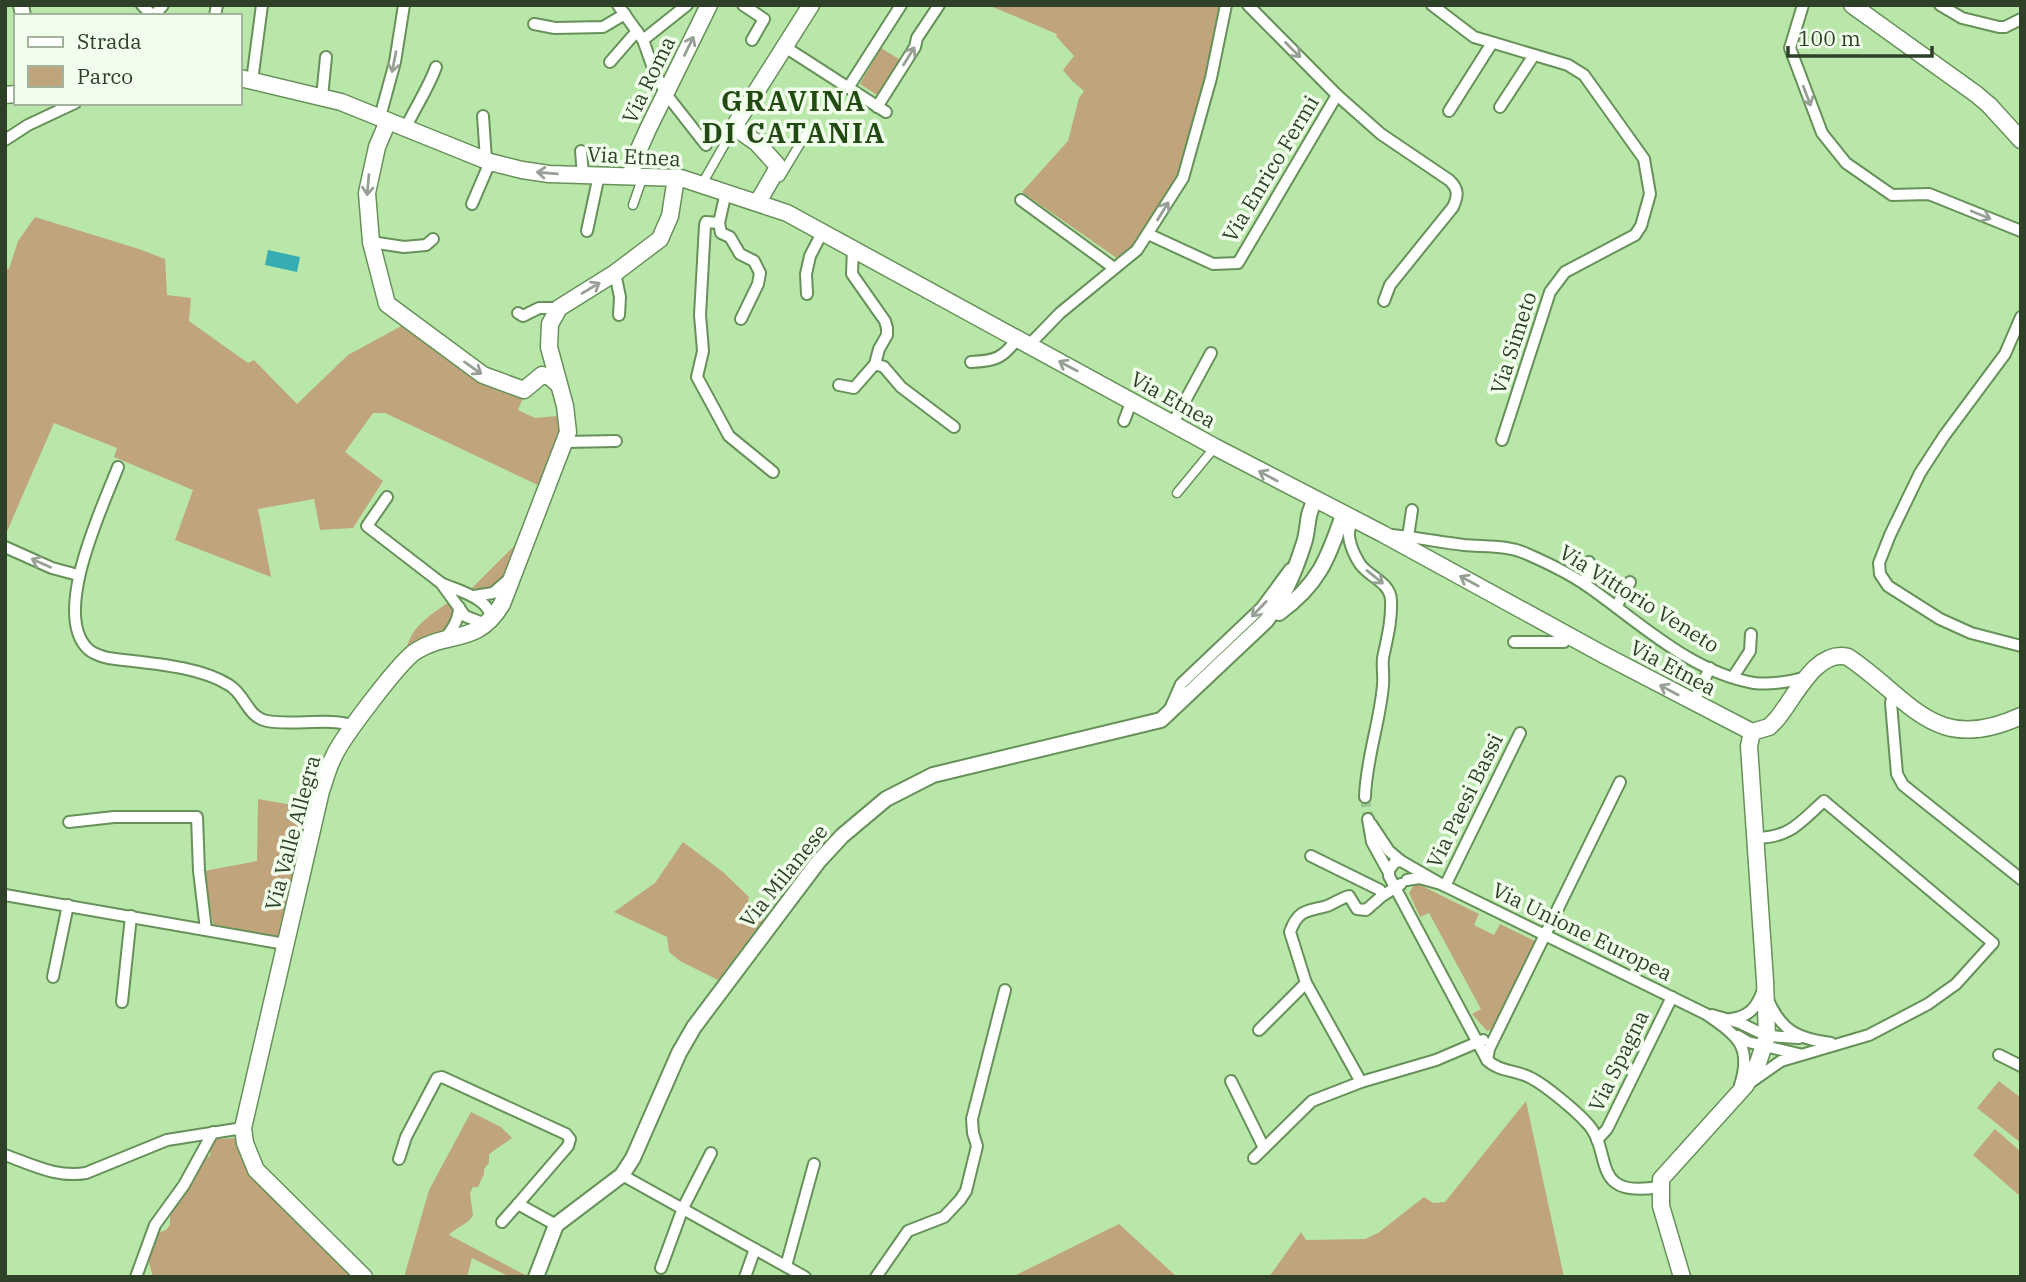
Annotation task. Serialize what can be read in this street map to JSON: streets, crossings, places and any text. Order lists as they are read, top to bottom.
{
  "streets": {
    "main road": ["Via Roma", "Via Etnea", "Via Valle Allegra"],
    "street": [
      "Via Enrico Fermi",
      "Via Simeto",
      "Via Vittorio Veneto",
      "Via Paesi Bassi",
      "Via Milanese",
      "Via Unione Europea",
      "Via Spagna"
    ]
  },
  "crossings": [
    ["Via Roma", "Via Etnea"],
    ["Via Etnea", "Via Vittorio Veneto"],
    ["Via Etnea", "Via Milanese"],
    ["Via Paesi Bassi", "Via Unione Europea"],
    ["Via Unione Europea", "Via Spagna"]
  ],
  "one_way": ["Via Etnea"],
  "districts": ["GRAVINA DI CATANIA"],
  "legend": ["Strada", "Parco"],
  "scale_bar": "100 m"
}
